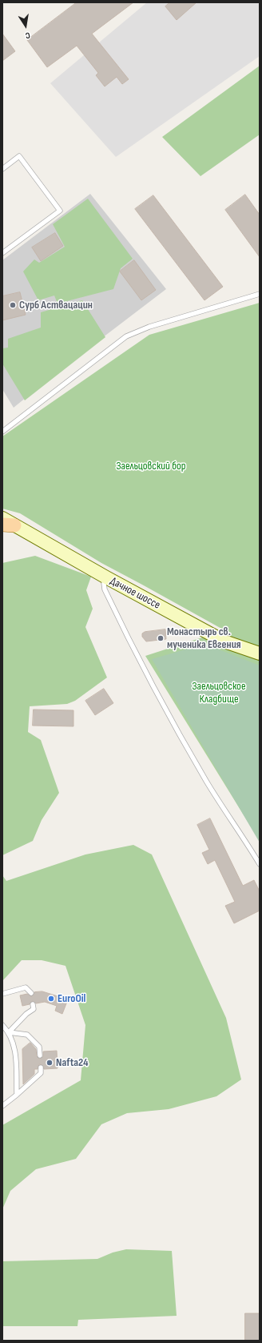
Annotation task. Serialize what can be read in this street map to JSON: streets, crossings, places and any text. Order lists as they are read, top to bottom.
{
  "streets": {
    "street": ["Дачное шоссе"]
  },
  "parks": ["Заельцовский бор", "Заельцовское Кладбище"],
  "places": [
    "Сурб Аствацацин",
    "Монастырь св. мученика Евгения",
    "EuroOil",
    "Nafta24"
  ],
  "north": "bottom"
}
